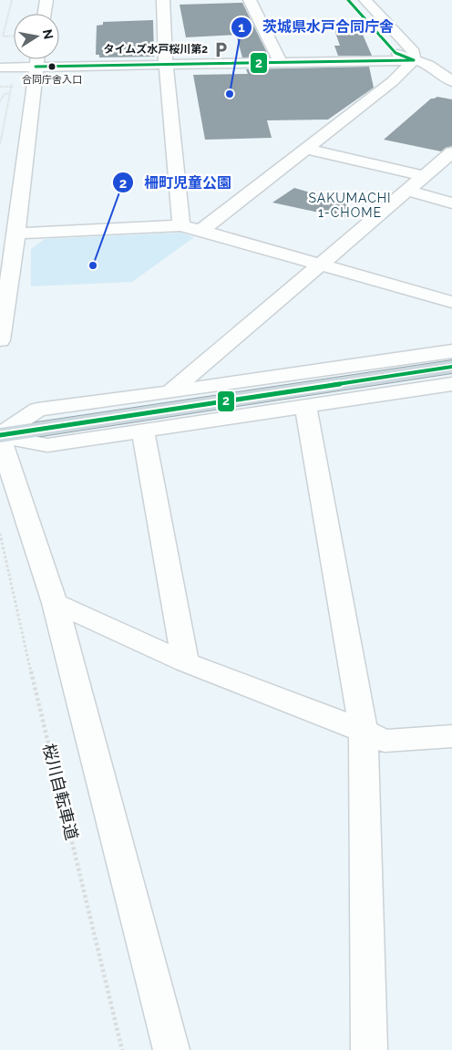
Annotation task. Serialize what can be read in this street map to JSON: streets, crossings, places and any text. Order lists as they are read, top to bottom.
{
  "streets": {
    "path": ["桜川自転車道"]
  },
  "districts": ["SAKUMACHI 1-CHOME"],
  "places": {
    "parking": ["タイムズ水戸桜川第2"],
    "other": ["合同庁舎入口", "茨城県水戸合同庁舎", "柵町児童公園"]
  },
  "lines": ["transit line 2"],
  "north": "right"
}
